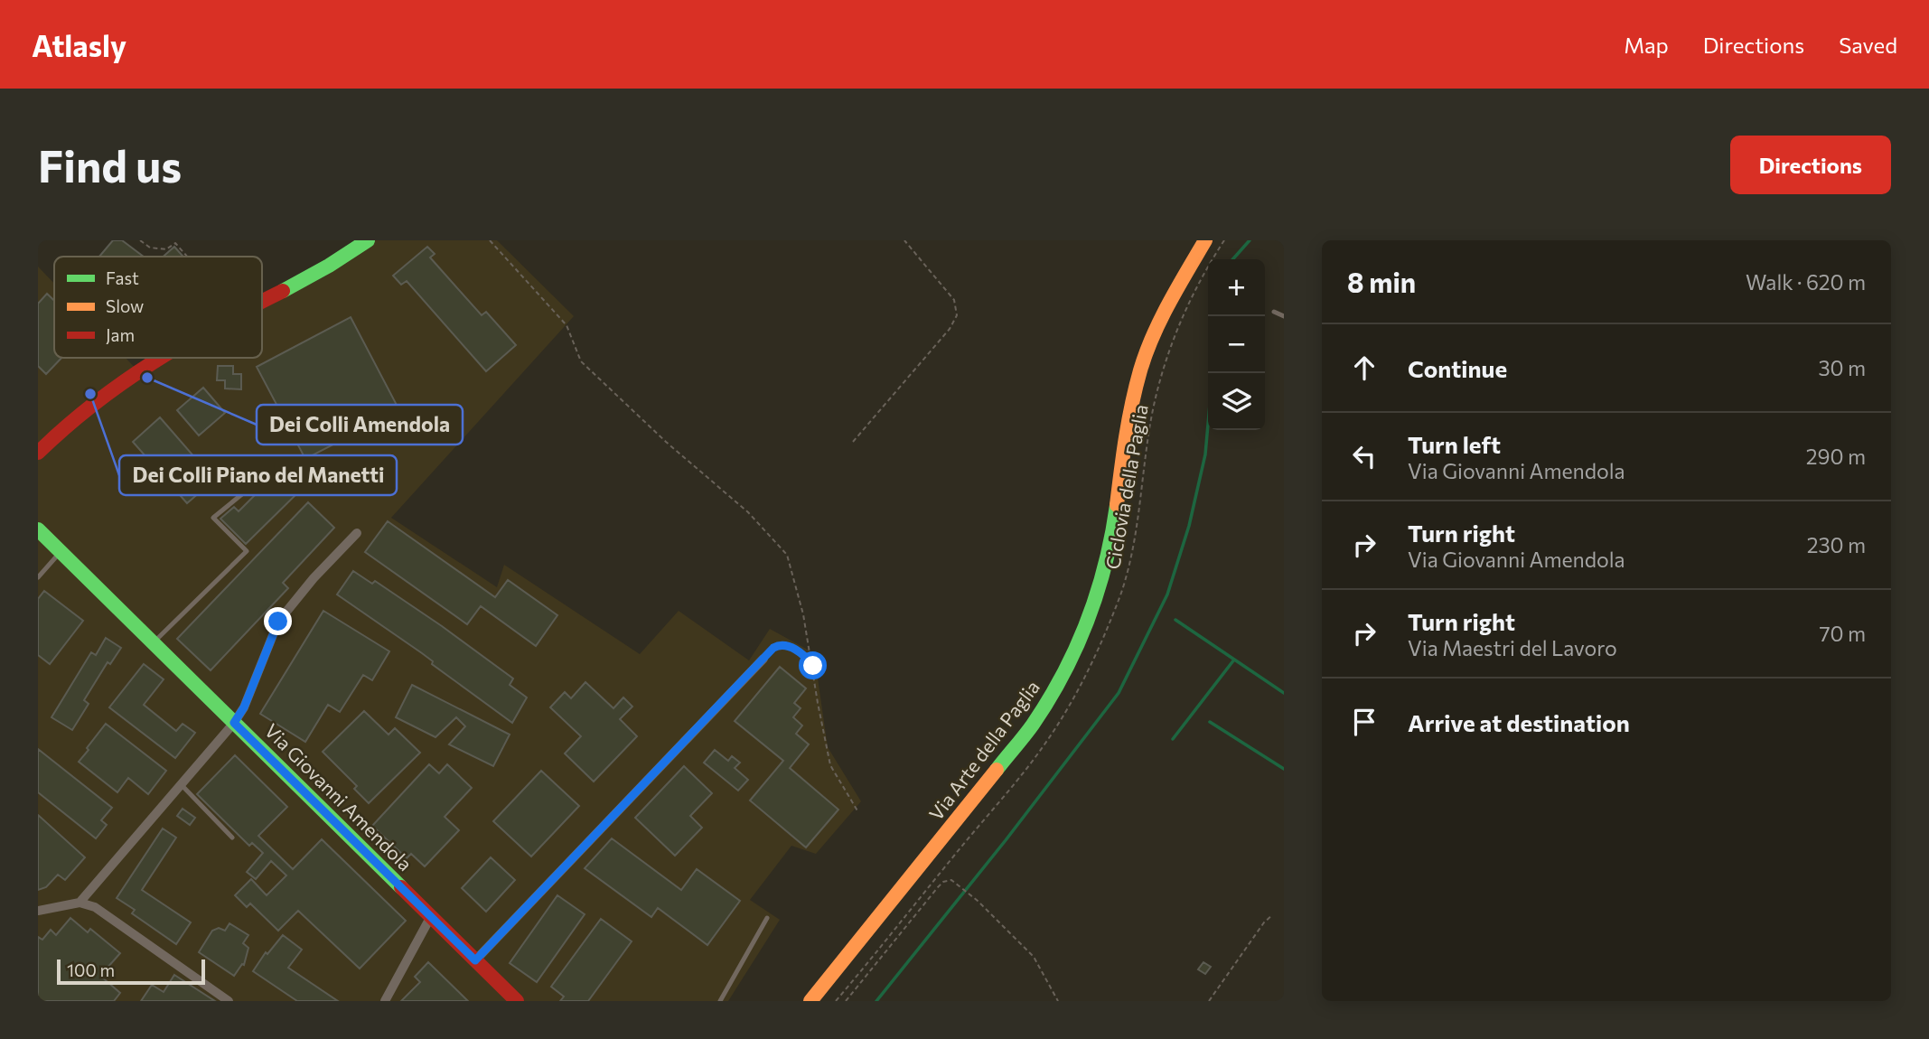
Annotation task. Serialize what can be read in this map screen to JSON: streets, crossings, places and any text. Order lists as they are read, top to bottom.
{
  "streets": {
    "street": ["Via Arte della Paglia", "Via Giovanni Amendola"],
    "path": ["Ciclovia della Paglia"]
  },
  "places": ["Dei Colli Amendola", "Dei Colli Piano del Manetti"],
  "legend": ["Fast", "Slow", "Jam"],
  "scale_bar": "100 m",
  "page": {
    "header": "Atlasly",
    "nav": ["Map", "Directions", "Saved"],
    "buttons": "Directions",
    "title": "Find us",
    "heading": ["8 min", "Walk · 620 m"],
    "map_buttons": ["+", "−"],
    "list": [
      ["Continue", "30 m"],
      ["Turn left", "Via Giovanni Amendola", "290 m"],
      ["Turn right", "Via Giovanni Amendola", "230 m"],
      ["Turn right", "Via Maestri del Lavoro", "70 m"],
      "Arrive at destination"
    ],
    "scale": "100 m"
  }
}
